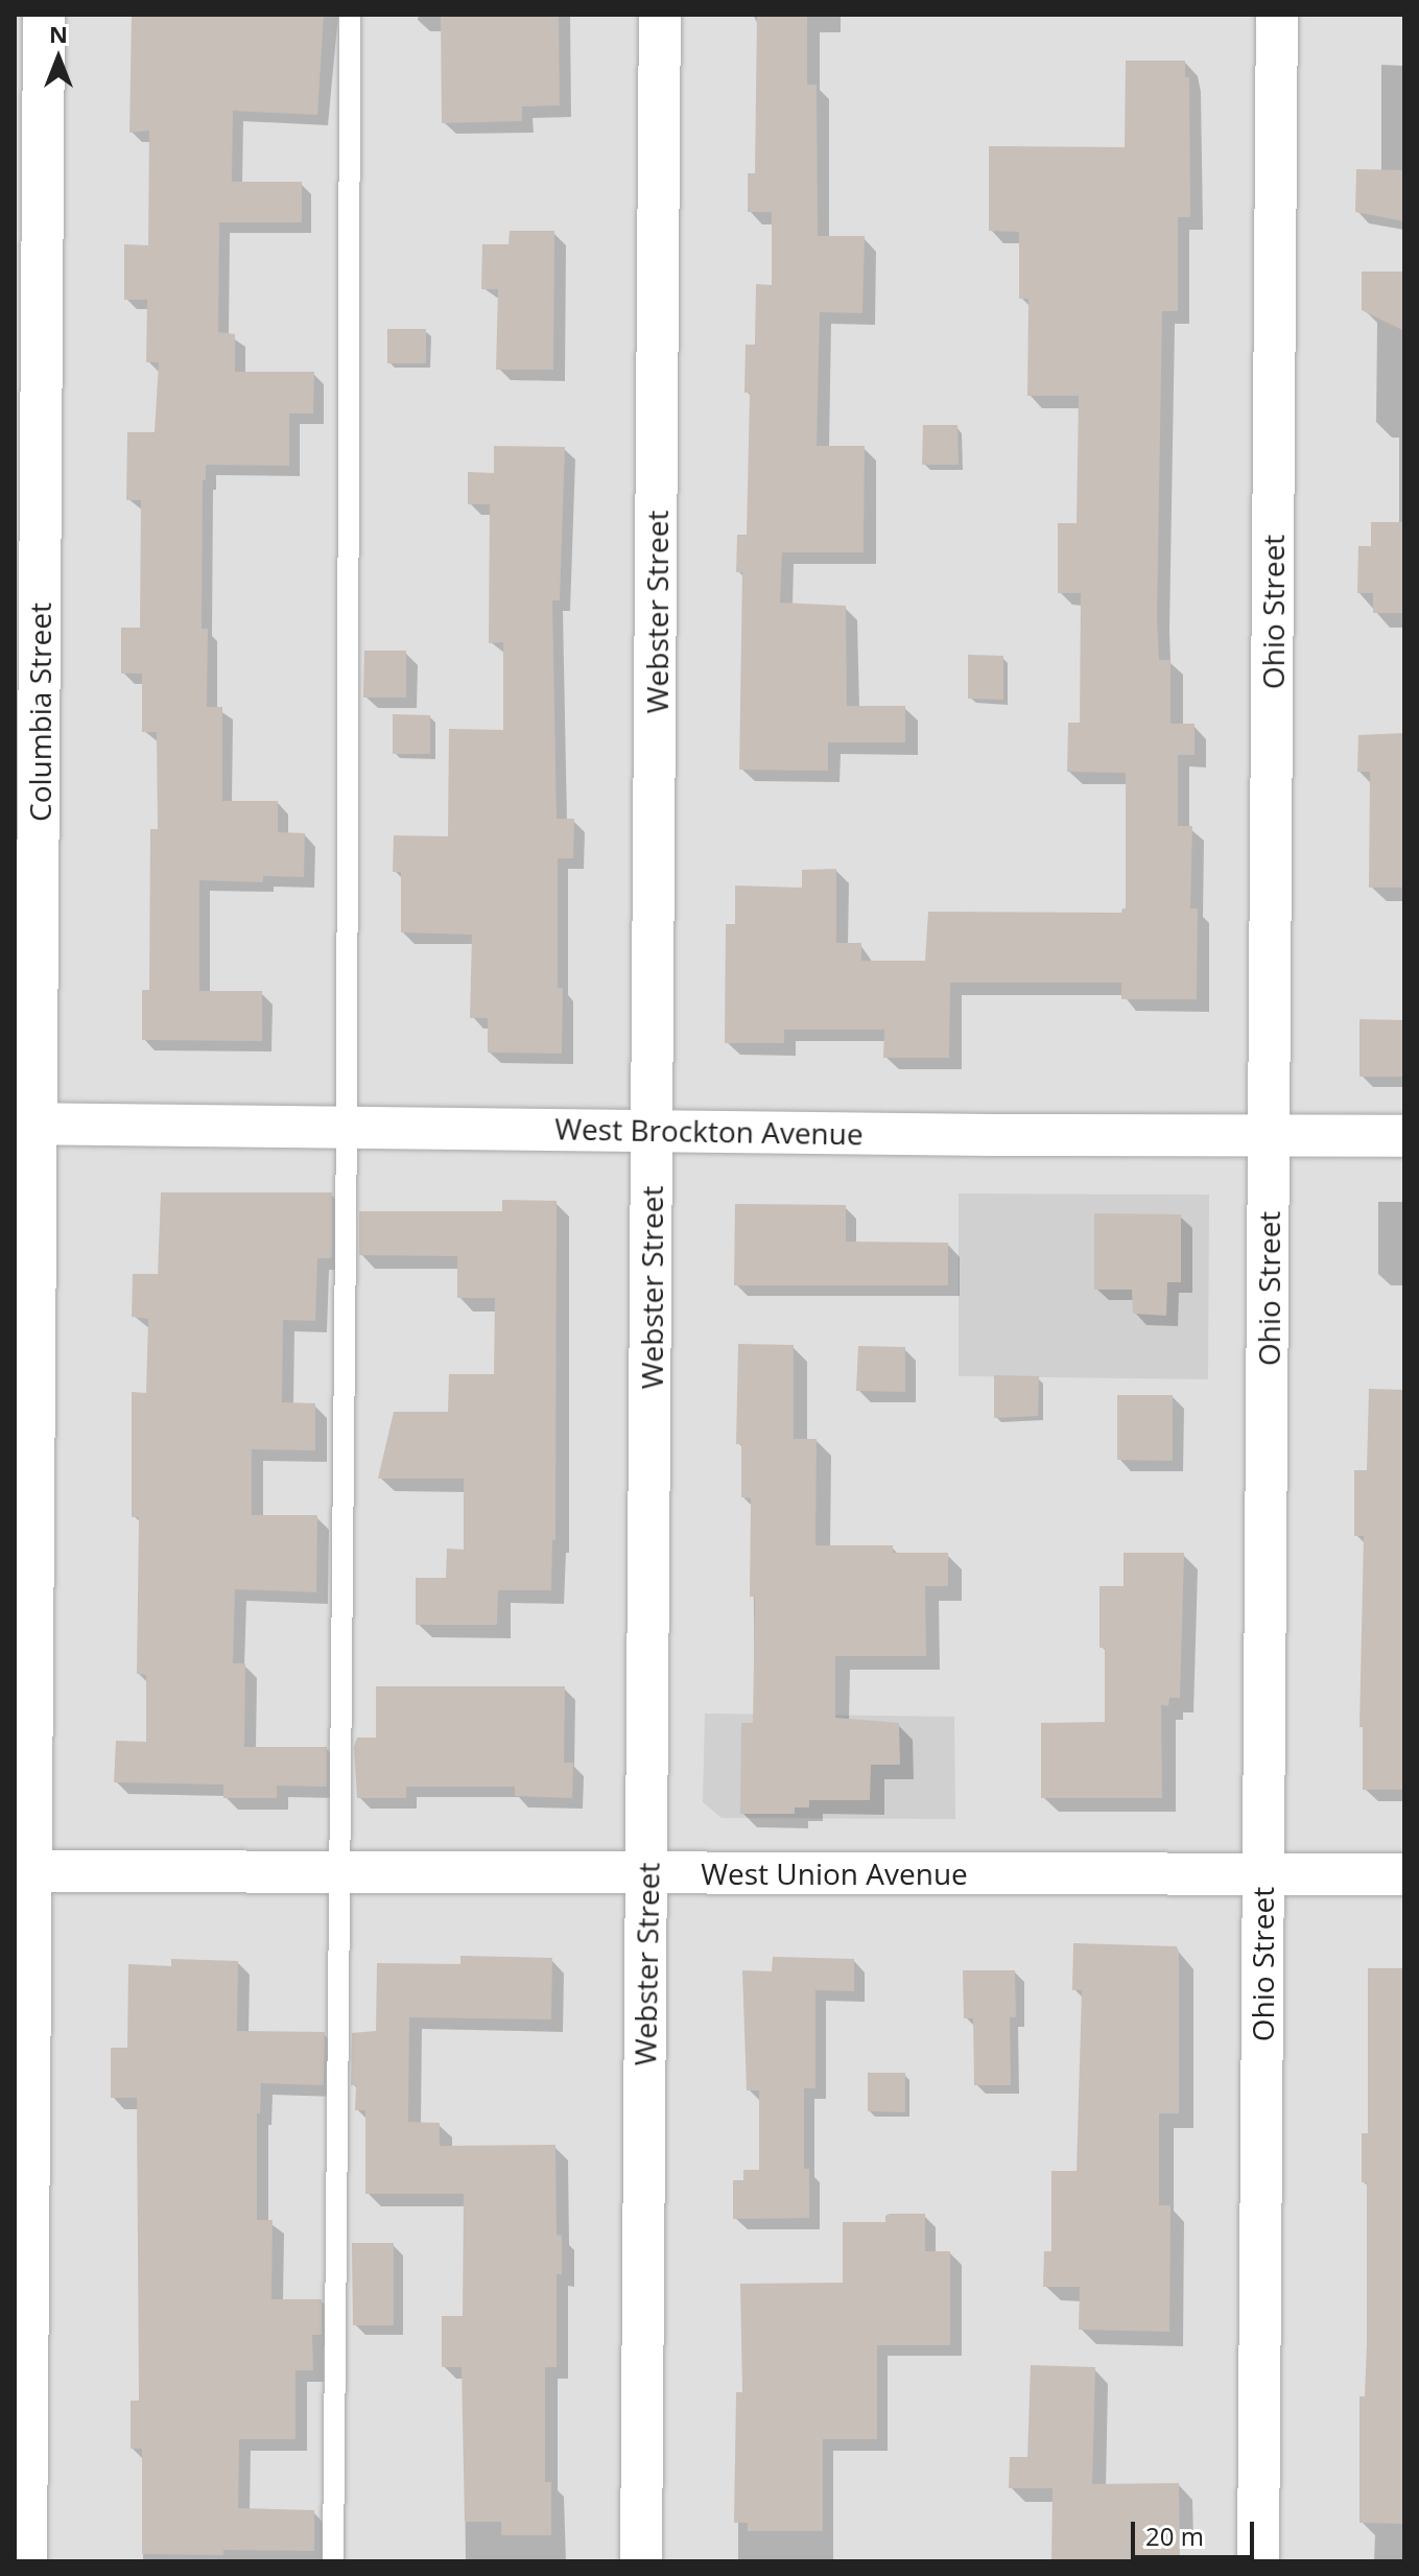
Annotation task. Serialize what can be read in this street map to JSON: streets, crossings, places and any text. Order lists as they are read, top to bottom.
{
  "streets": {
    "street": [
      "Webster Street",
      "Ohio Street",
      "Columbia Street",
      "West Brockton Avenue",
      "West Union Avenue"
    ]
  },
  "crossings": [
    ["Webster Street", "West Brockton Avenue"],
    ["Webster Street", "West Union Avenue"],
    ["Ohio Street", "West Brockton Avenue"],
    ["Ohio Street", "West Union Avenue"],
    ["Columbia Street", "West Brockton Avenue"],
    ["Columbia Street", "West Union Avenue"]
  ],
  "scale_bar": "20 m",
  "north": "top"
}
